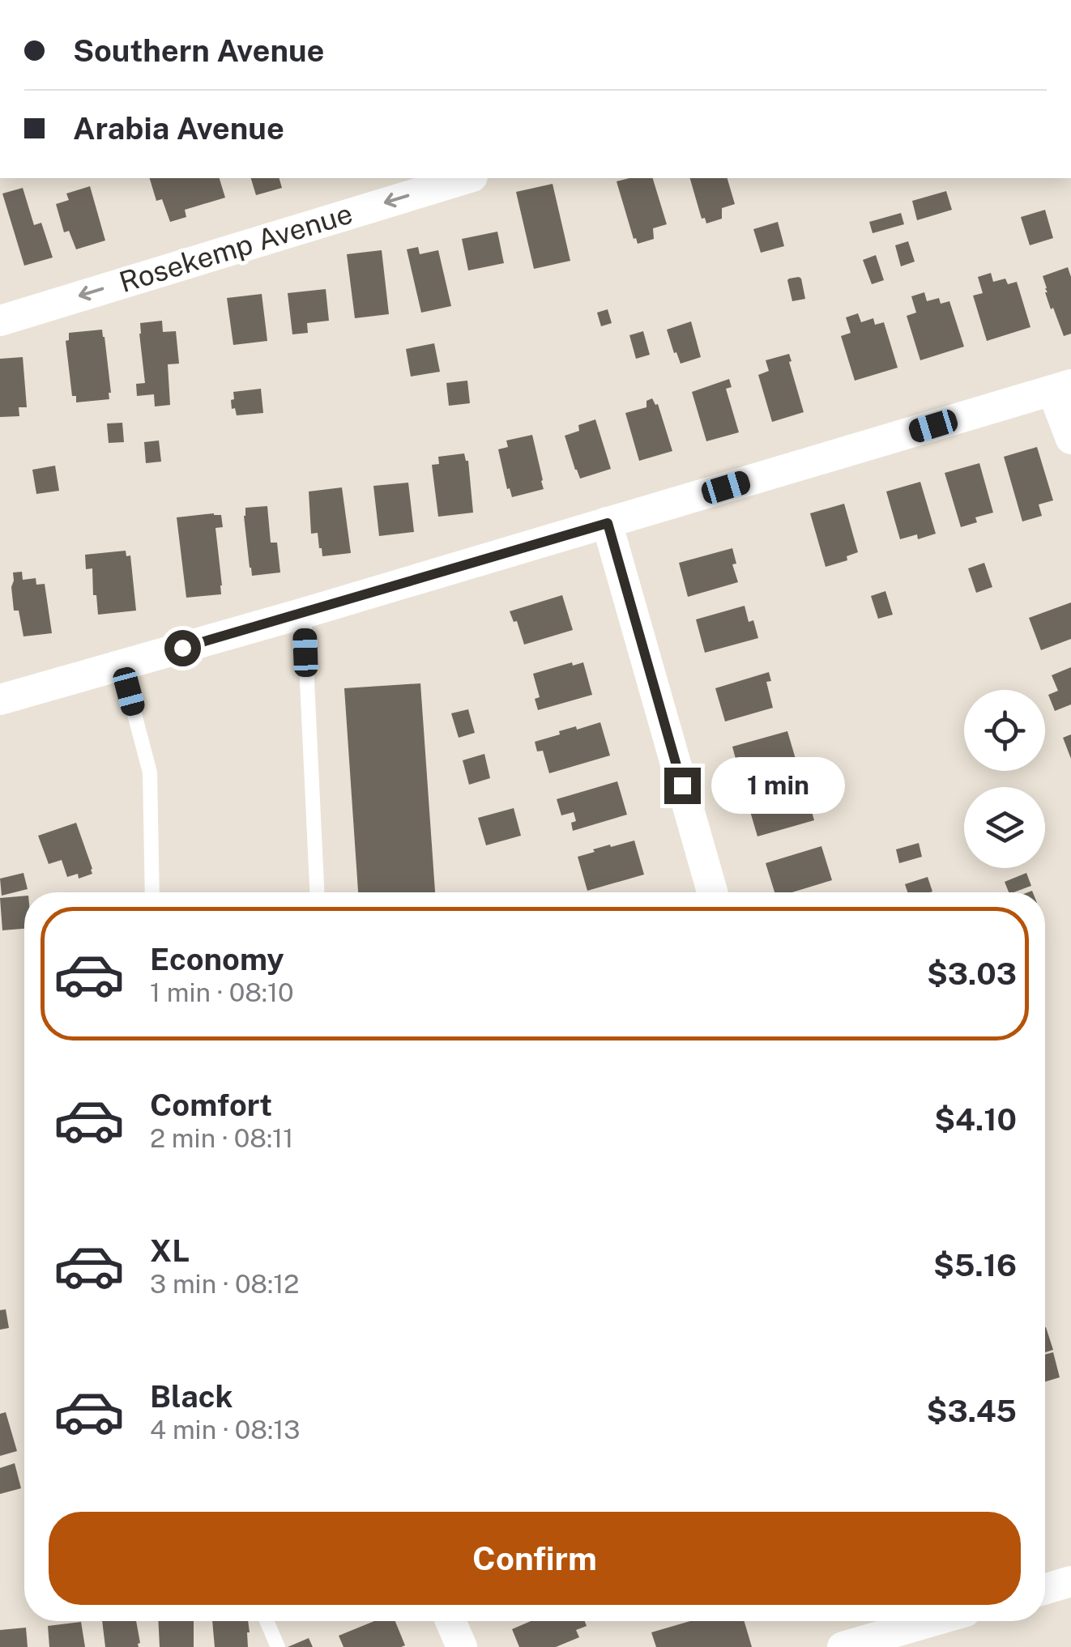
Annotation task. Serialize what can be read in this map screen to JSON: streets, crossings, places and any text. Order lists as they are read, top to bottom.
{
  "streets": {
    "street": ["Rosekemp Avenue"]
  },
  "one_way": ["Rosekemp Avenue"],
  "page": {
    "banner": ["Southern Avenue", "Arabia Avenue"],
    "bubble": "1 min",
    "list": [
      {
        "name": "Economy",
        "note": "1 min · 08:10",
        "value": "$3.03"
      },
      {
        "name": "Comfort",
        "note": "2 min · 08:11",
        "value": "$4.10"
      },
      {
        "name": "XL",
        "note": "3 min · 08:12",
        "value": "$5.16"
      },
      {
        "name": "Black",
        "note": "4 min · 08:13",
        "value": "$3.45"
      }
    ],
    "buttons": "Confirm"
  }
}
